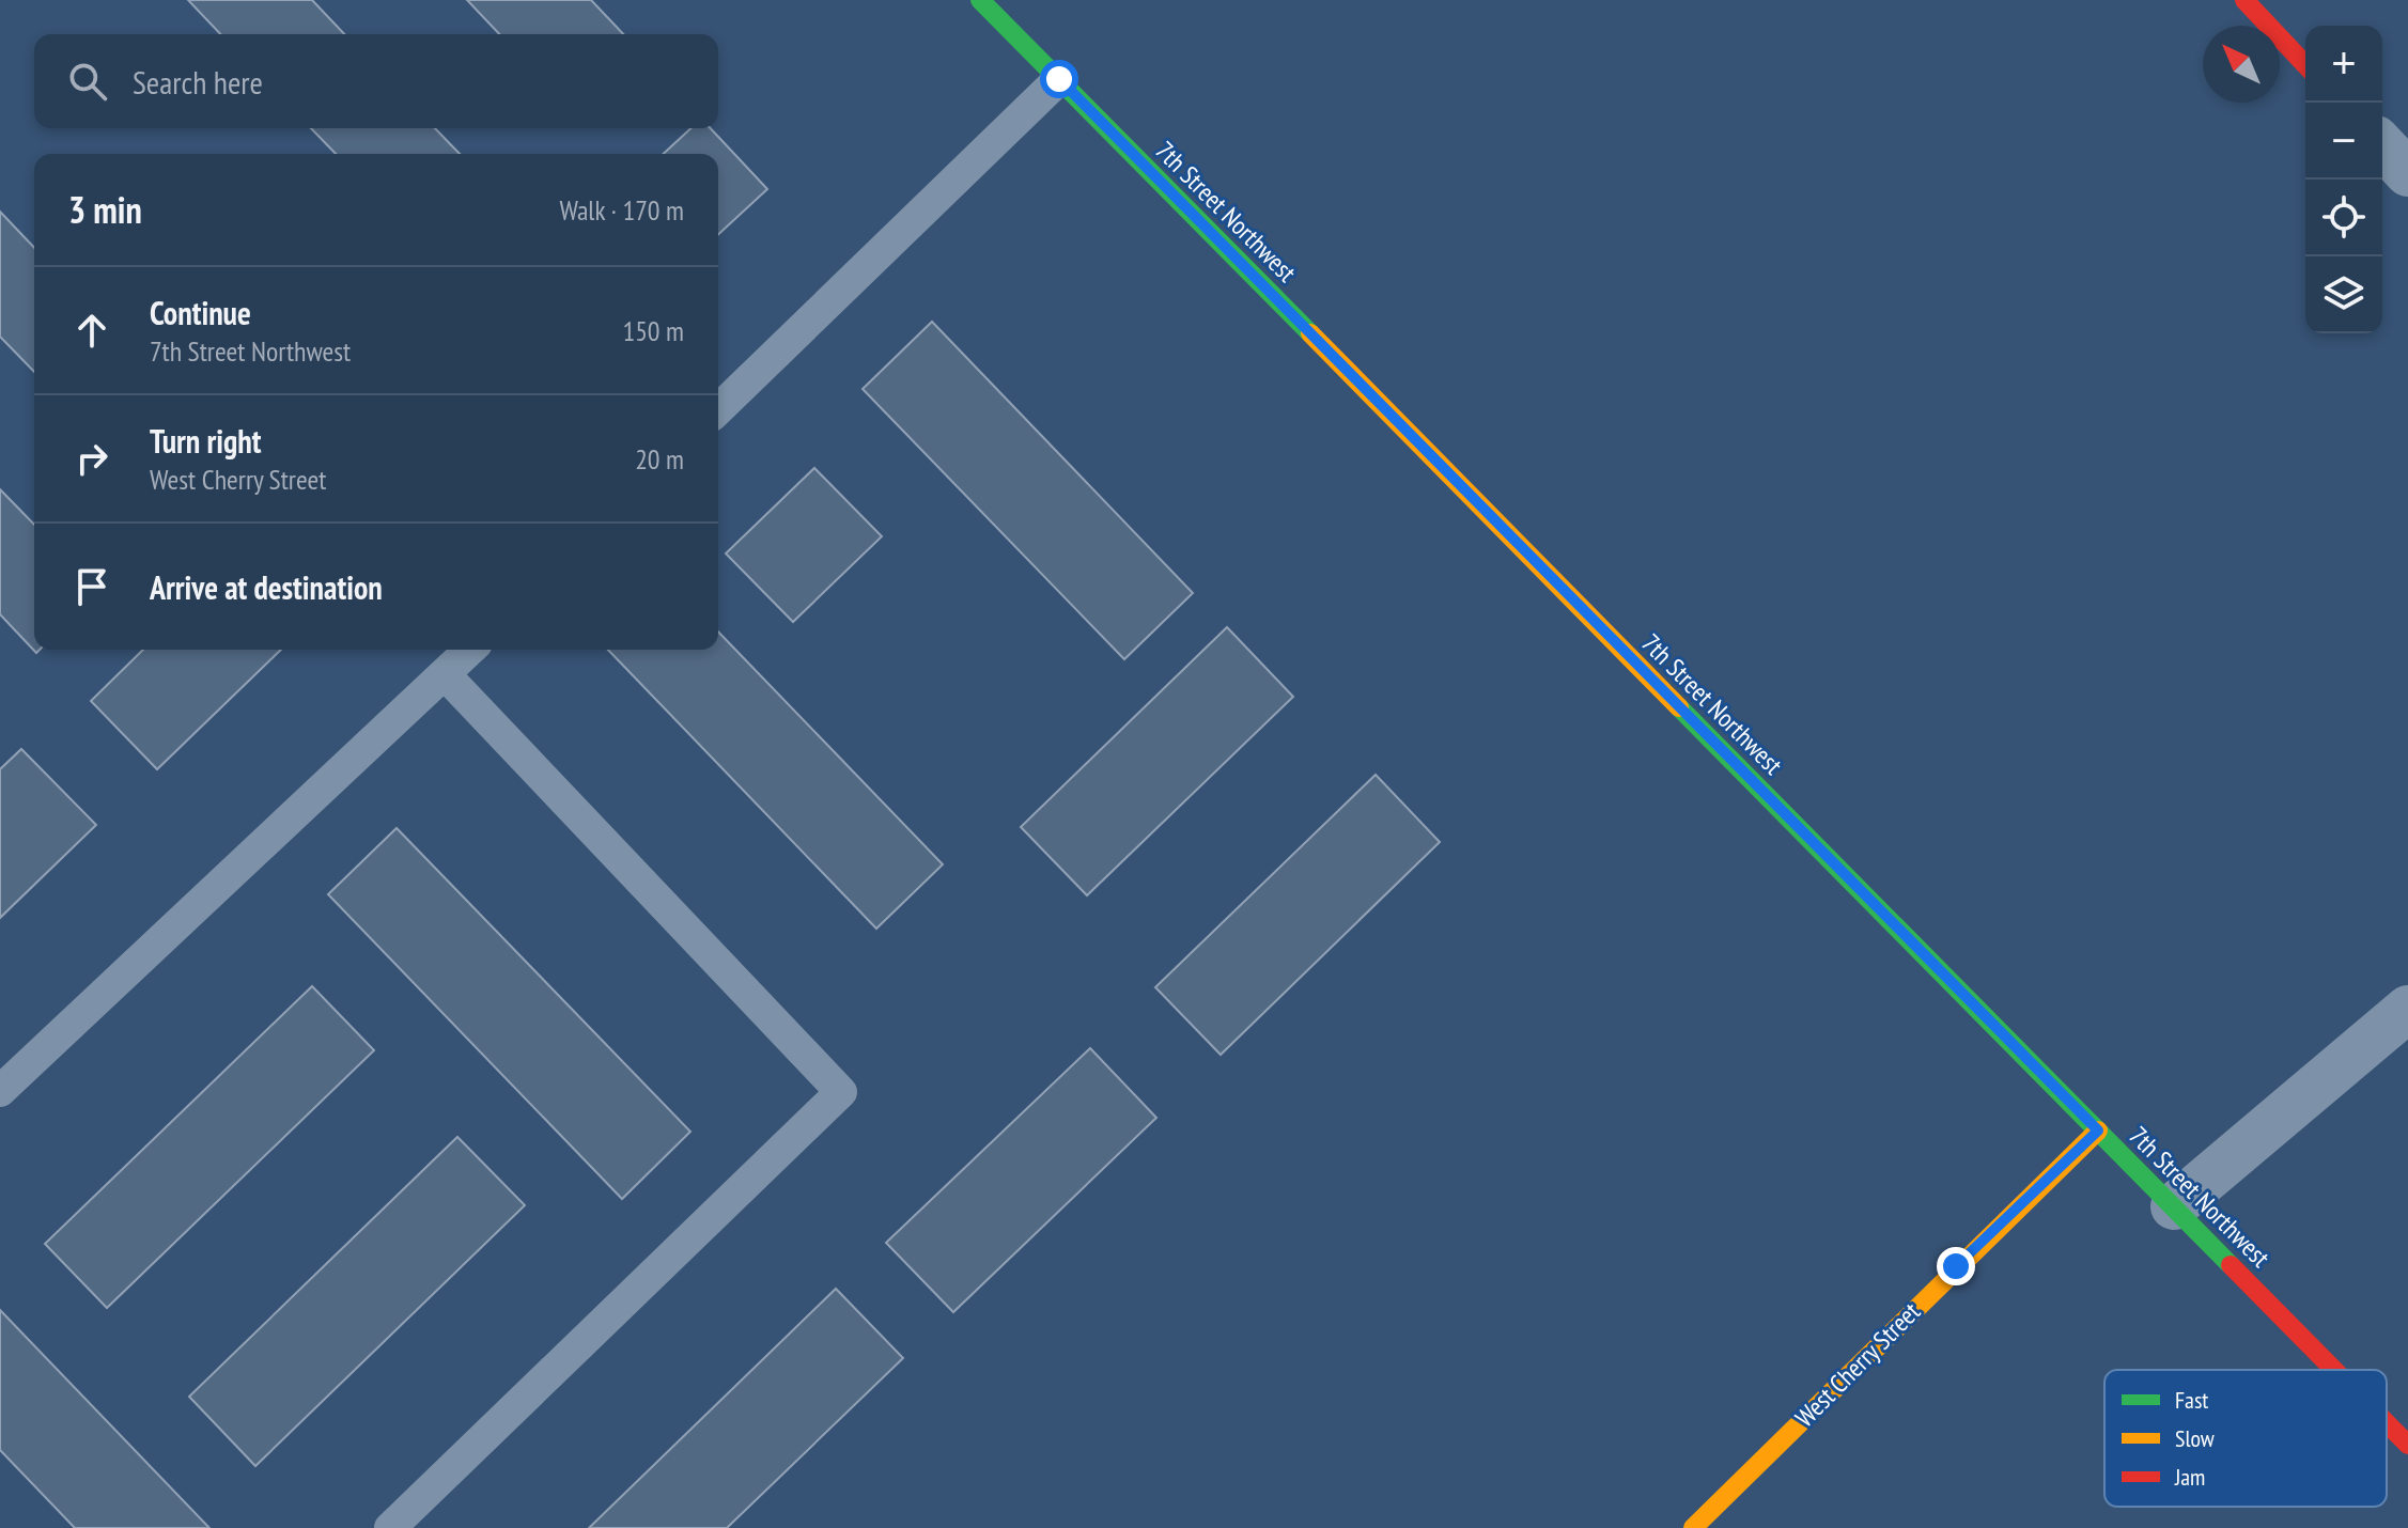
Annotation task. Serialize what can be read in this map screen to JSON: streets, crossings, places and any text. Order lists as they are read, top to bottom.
{
  "streets": {
    "street": ["7th Street Northwest", "West Cherry Street"]
  },
  "crossings": [
    ["7th Street Northwest", "West Cherry Street"]
  ],
  "legend": ["Fast", "Slow", "Jam"],
  "north": "top left",
  "page": {
    "map_buttons": ["+", "−"],
    "search": "Search here",
    "heading": ["3 min", "Walk · 170 m"],
    "list": [
      ["Continue", "7th Street Northwest", "150 m"],
      ["Turn right", "West Cherry Street", "20 m"],
      "Arrive at destination"
    ]
  }
}
